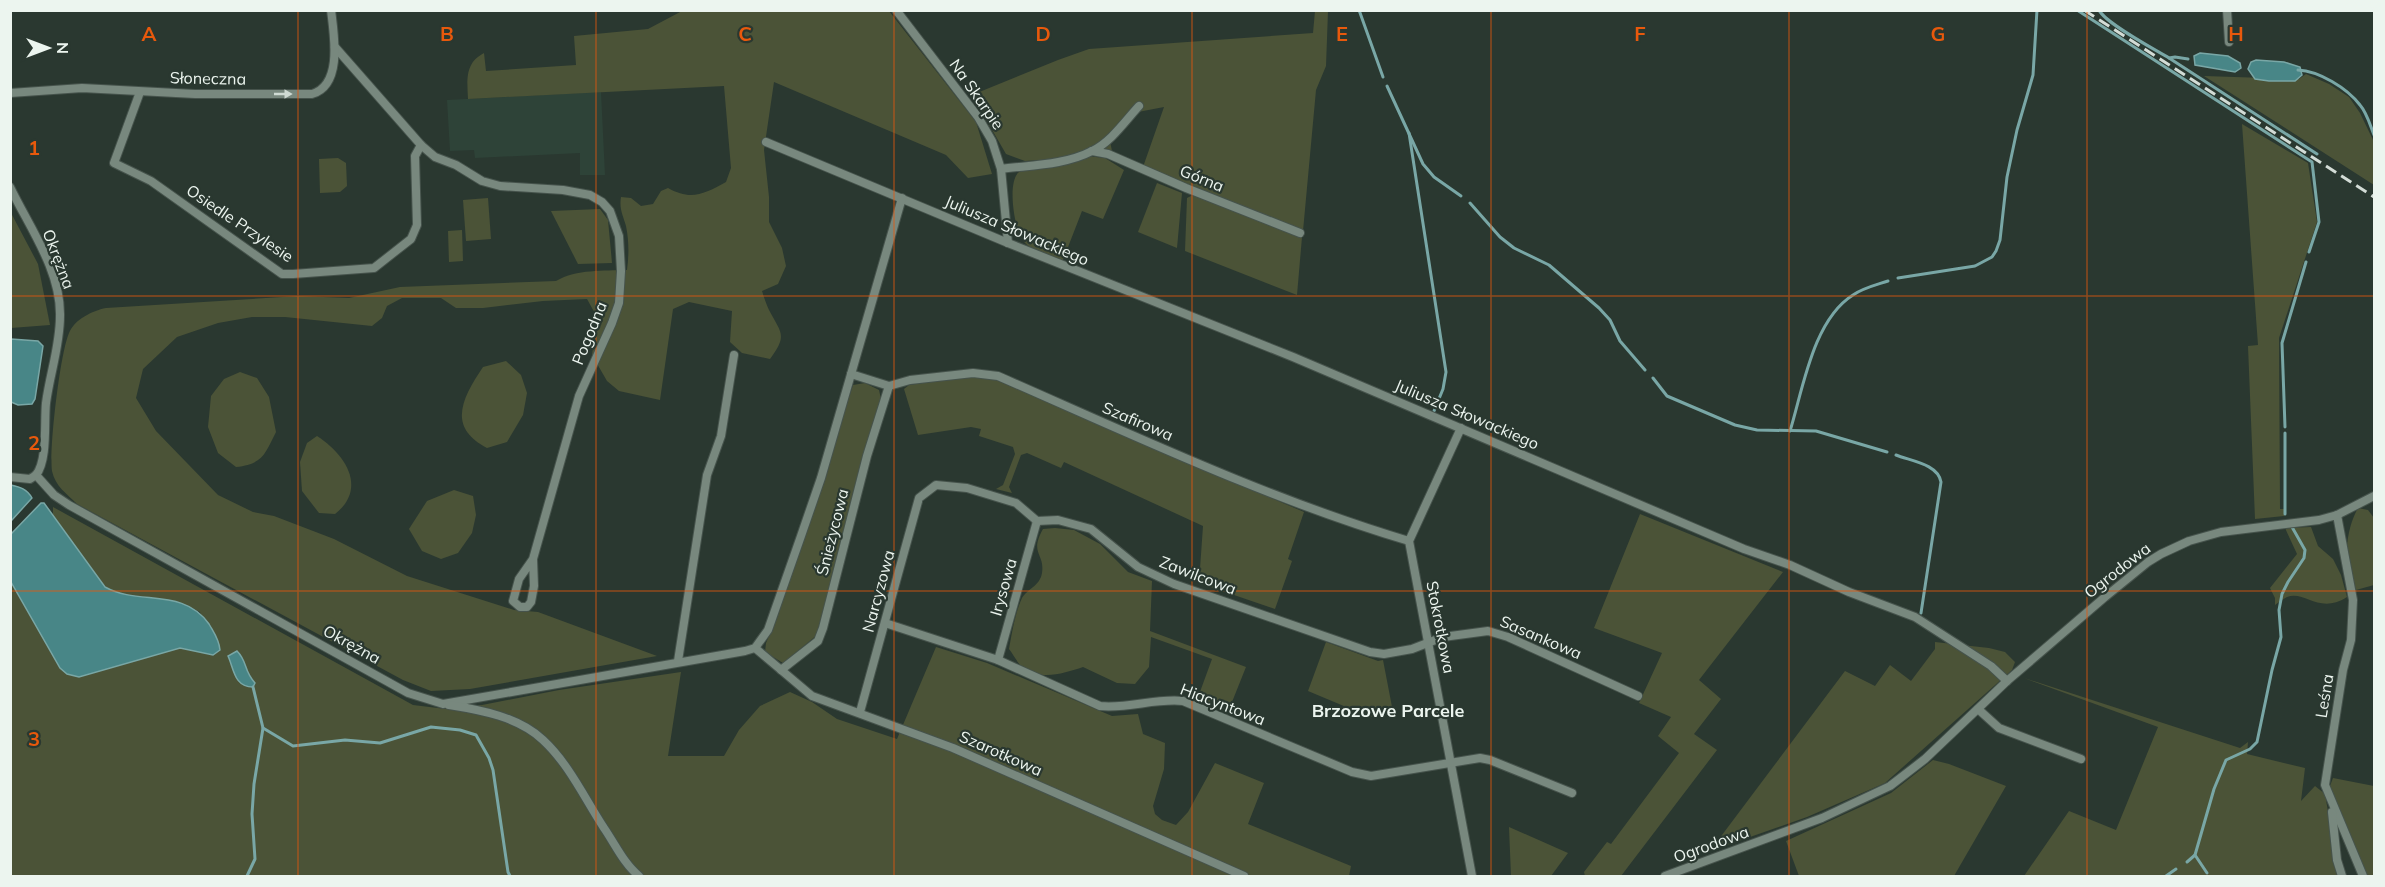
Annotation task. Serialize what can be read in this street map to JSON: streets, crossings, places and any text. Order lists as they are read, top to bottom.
{
  "streets": {
    "street": [
      "Słoneczna",
      "Na Skarpie",
      "Górna",
      "Osiedle Przylesie",
      "Juliusza Słowackiego",
      "Okrężna",
      "Pogodna",
      "Szafirowa",
      "Śnieżycowa",
      "Ogrodowa",
      "Zawilcowa",
      "Irysowa",
      "Narcyzowa",
      "Stokrotkowa",
      "Sasankowa",
      "Leśna",
      "Hiacyntowa",
      "Szarotkowa"
    ]
  },
  "crossings": [
    ["Słoneczna", "Osiedle Przylesie"],
    ["Na Skarpie", "Juliusza Słowackiego"],
    ["Osiedle Przylesie", "Pogodna"],
    ["Juliusza Słowackiego", "Ogrodowa"],
    ["Szafirowa", "Śnieżycowa"],
    ["Szafirowa", "Stokrotkowa"],
    ["Śnieżycowa", "Szarotkowa"],
    ["Ogrodowa", "Leśna"],
    ["Zawilcowa", "Irysowa"],
    ["Zawilcowa", "Narcyzowa"],
    ["Zawilcowa", "Stokrotkowa"],
    ["Zawilcowa", "Sasankowa"],
    ["Irysowa", "Narcyzowa"],
    ["Irysowa", "Hiacyntowa"],
    ["Narcyzowa", "Hiacyntowa"],
    ["Narcyzowa", "Szarotkowa"],
    ["Stokrotkowa", "Sasankowa"],
    ["Stokrotkowa", "Hiacyntowa"]
  ],
  "one_way": ["Słoneczna"],
  "districts": ["Brzozowe Parcele"],
  "north": "right",
  "grid": {
    "columns": [
      "A",
      "B",
      "C",
      "D",
      "E",
      "F",
      "G",
      "H"
    ],
    "rows": ["1", "2", "3"]
  }
}
